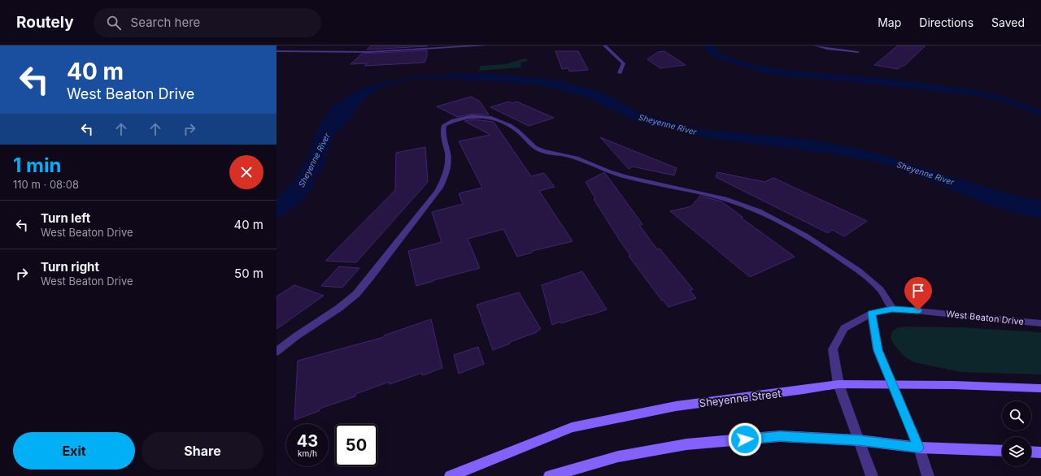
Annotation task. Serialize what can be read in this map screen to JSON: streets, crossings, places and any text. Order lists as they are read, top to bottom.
{
  "streets": {
    "main road": ["Sheyenne Street"],
    "street": ["West Beaton Drive"]
  },
  "crossings": [
    ["West Beaton Drive", "Sheyenne Street"]
  ],
  "water": ["Sheyenne River"],
  "page": {
    "header": "Routely",
    "search": "Search here",
    "nav": ["Map", "Directions", "Saved"],
    "turn": ["40 m", "West Beaton Drive"],
    "heading": ["1 min", "110 m · 08:08"],
    "list": [
      {
        "name": "Turn left",
        "note": "West Beaton Drive",
        "value": "40 m"
      },
      {
        "name": "Turn right",
        "note": "West Beaton Drive",
        "value": "50 m"
      }
    ],
    "speed": "43 km/h",
    "limit": "50",
    "buttons": ["Exit", "Share"]
  }
}
